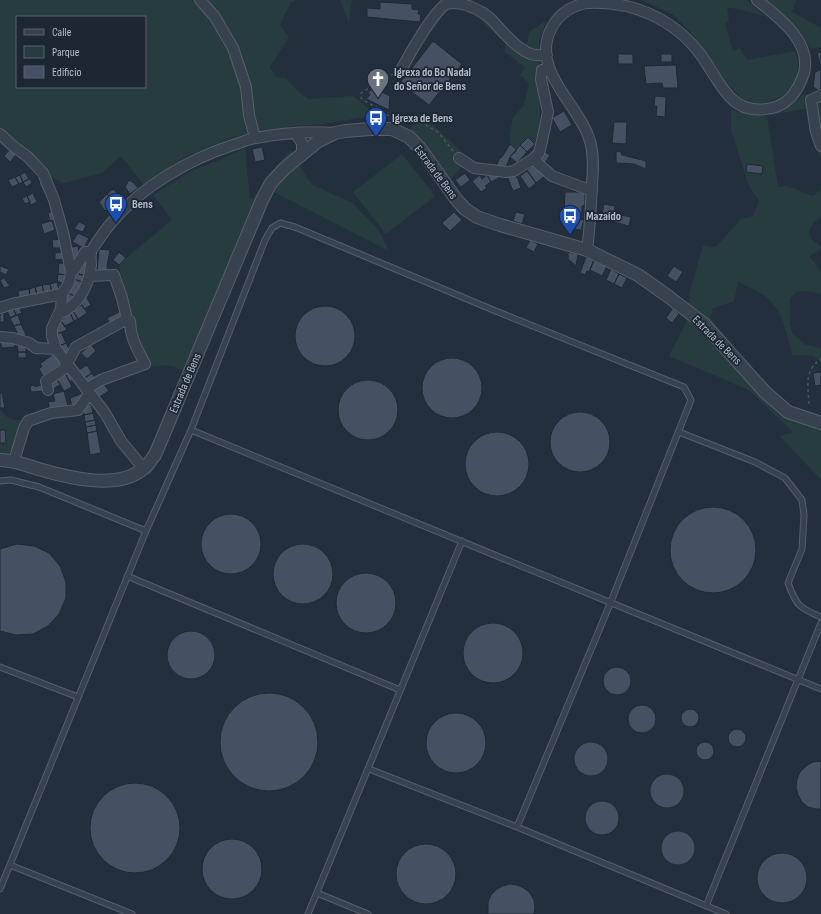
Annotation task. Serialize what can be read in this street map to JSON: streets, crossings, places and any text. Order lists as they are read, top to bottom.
{
  "streets": {
    "street": ["Estrada de Bens"]
  },
  "places": {
    "church": ["Igrexa do Bo Nadal do Señor de Bens"],
    "bus stop": ["Igrexa de Bens", "Bens", "Mazaído"]
  },
  "legend": ["Calle", "Parque", "Edificio"]
}
